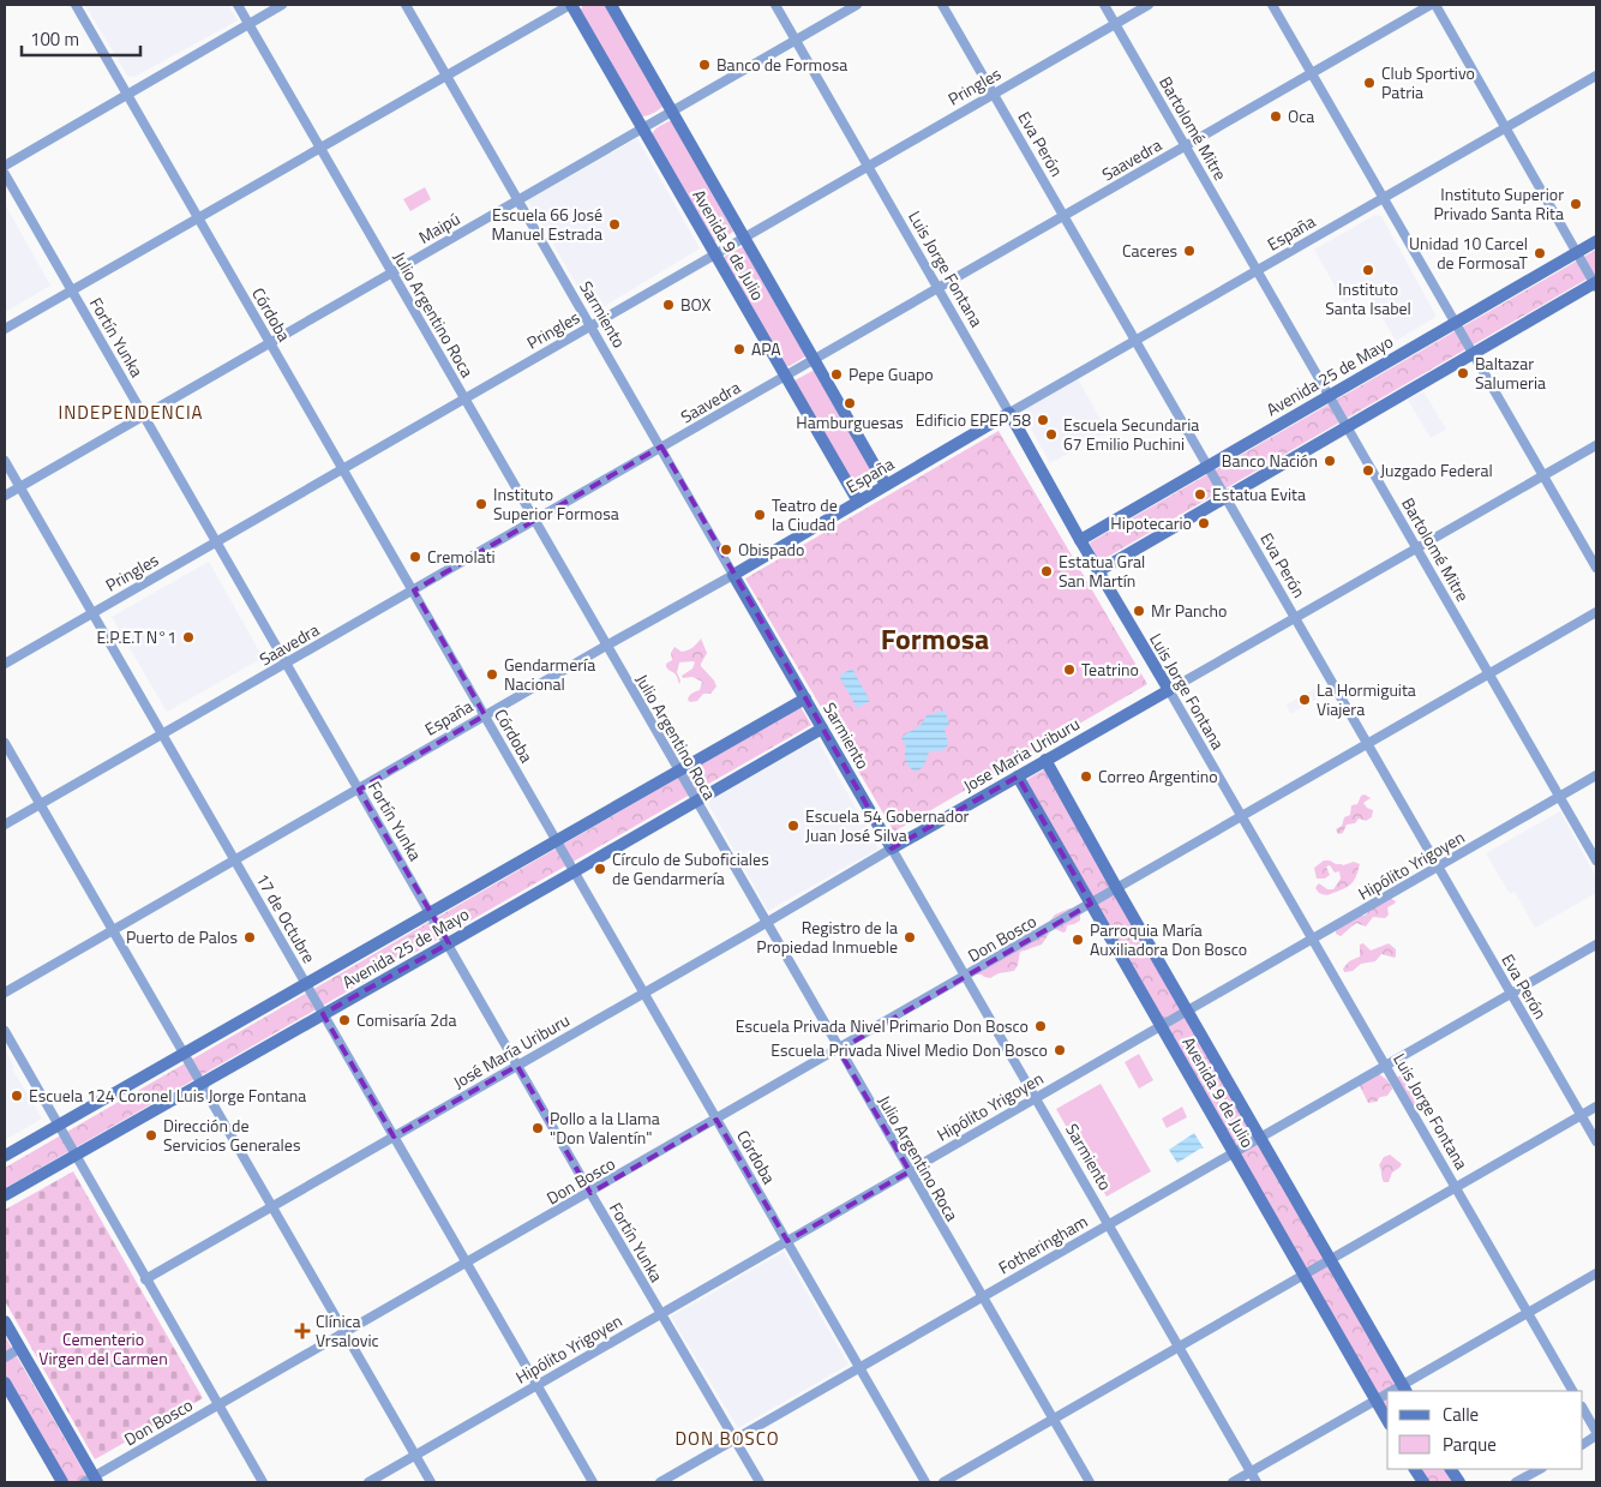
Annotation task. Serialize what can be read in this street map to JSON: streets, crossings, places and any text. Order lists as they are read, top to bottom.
{
  "streets": {
    "main road": [
      "España",
      "Avenida 9 de Julio",
      "Luis Jorge Fontana",
      "Sarmiento",
      "Avenida 25 de Mayo",
      "Jose Maria Uriburu"
    ],
    "street": [
      "Pringles",
      "Bartolomé Mitre",
      "Eva Perón",
      "Saavedra",
      "Maipú",
      "Córdoba",
      "Julio Argentino Roca",
      "Fortín Yunka",
      "Hipólito Yrigoyen",
      "17 de Octubre",
      "Don Bosco",
      "José María Uriburu",
      "Fotheringham"
    ]
  },
  "crossings": [
    ["Pringles", "Bartolomé Mitre"],
    ["Pringles", "Eva Perón"],
    ["Pringles", "Avenida 9 de Julio"],
    ["Pringles", "Luis Jorge Fontana"],
    ["Pringles", "Córdoba"],
    ["Pringles", "Julio Argentino Roca"],
    ["Pringles", "Sarmiento"],
    ["Pringles", "Fortín Yunka"],
    ["Pringles", "17 de Octubre"],
    ["Bartolomé Mitre", "Saavedra"],
    ["Bartolomé Mitre", "España"],
    ["Bartolomé Mitre", "Avenida 25 de Mayo"],
    ["Bartolomé Mitre", "Hipólito Yrigoyen"],
    ["Bartolomé Mitre", "Don Bosco"],
    ["Eva Perón", "Saavedra"],
    ["Eva Perón", "España"],
    ["Eva Perón", "Avenida 25 de Mayo"],
    ["Eva Perón", "Hipólito Yrigoyen"],
    ["Eva Perón", "Don Bosco"],
    ["Eva Perón", "Fotheringham"],
    ["Saavedra", "Avenida 9 de Julio"],
    ["Saavedra", "Luis Jorge Fontana"],
    ["Saavedra", "Córdoba"],
    ["Saavedra", "Julio Argentino Roca"],
    ["Saavedra", "Sarmiento"],
    ["Saavedra", "Fortín Yunka"],
    ["Saavedra", "17 de Octubre"],
    ["Maipú", "Avenida 9 de Julio"],
    ["Maipú", "Luis Jorge Fontana"],
    ["Maipú", "Córdoba"],
    ["Maipú", "Julio Argentino Roca"],
    ["Maipú", "Sarmiento"],
    ["Maipú", "Fortín Yunka"],
    ["Maipú", "17 de Octubre"],
    ["España", "Avenida 9 de Julio"],
    ["España", "Luis Jorge Fontana"],
    ["España", "Córdoba"],
    ["España", "Julio Argentino Roca"],
    ["España", "Sarmiento"],
    ["España", "Fortín Yunka"],
    ["España", "17 de Octubre"],
    ["Avenida 9 de Julio", "Jose Maria Uriburu"],
    ["Avenida 9 de Julio", "Hipólito Yrigoyen"],
    ["Avenida 9 de Julio", "Don Bosco"],
    ["Avenida 9 de Julio", "Fotheringham"],
    ["Luis Jorge Fontana", "Avenida 25 de Mayo"],
    ["Luis Jorge Fontana", "Jose Maria Uriburu"],
    ["Luis Jorge Fontana", "Hipólito Yrigoyen"],
    ["Luis Jorge Fontana", "Don Bosco"],
    ["Luis Jorge Fontana", "Fotheringham"],
    ["Córdoba", "Avenida 25 de Mayo"],
    ["Córdoba", "Hipólito Yrigoyen"],
    ["Córdoba", "Don Bosco"],
    ["Córdoba", "José María Uriburu"],
    ["Córdoba", "Fotheringham"],
    ["Julio Argentino Roca", "Avenida 25 de Mayo"],
    ["Julio Argentino Roca", "Hipólito Yrigoyen"],
    ["Julio Argentino Roca", "Don Bosco"],
    ["Julio Argentino Roca", "José María Uriburu"],
    ["Julio Argentino Roca", "Fotheringham"],
    ["Sarmiento", "Avenida 25 de Mayo"],
    ["Sarmiento", "Jose Maria Uriburu"],
    ["Sarmiento", "Hipólito Yrigoyen"],
    ["Sarmiento", "Don Bosco"],
    ["Sarmiento", "José María Uriburu"],
    ["Sarmiento", "Fotheringham"],
    ["Fortín Yunka", "Avenida 25 de Mayo"],
    ["Fortín Yunka", "Hipólito Yrigoyen"],
    ["Fortín Yunka", "Don Bosco"],
    ["Fortín Yunka", "José María Uriburu"],
    ["Fortín Yunka", "Fotheringham"],
    ["Avenida 25 de Mayo", "17 de Octubre"],
    ["Jose Maria Uriburu", "José María Uriburu"],
    ["Hipólito Yrigoyen", "17 de Octubre"],
    ["17 de Octubre", "Don Bosco"],
    ["17 de Octubre", "José María Uriburu"]
  ],
  "districts": ["INDEPENDENCIA", "Formosa", "DON BOSCO"],
  "parks": ["Cementerio Virgen del Carmen"],
  "places": {
    "other": [
      "Banco de Formosa",
      "Club Sportivo Patria",
      "Oca",
      "Instituto Superior Privado Santa Rita",
      "Escuela 66 José Manuel Estrada",
      "Caceres",
      "Unidad 10 Carcel de FormosaT",
      "Instituto Santa Isabel",
      "BOX",
      "APA",
      "Baltazar Salumeria",
      "Pepe Guapo",
      "Hamburguesas",
      "Edificio EPEP 58",
      "Escuela Secundaria 67 Emilio Puchini",
      "Banco Nación",
      "Juzgado Federal",
      "Estatua Evita",
      "Instituto Superior Formosa",
      "Teatro de la Ciudad",
      "Hipotecario",
      "Obispado",
      "Cremolati",
      "Estatua Gral San Martín",
      "Mr Pancho",
      "E.P.E.T N°1",
      "Teatrino",
      "Gendarmería Nacional",
      "La Hormiguita Viajera",
      "Correo Argentino",
      "Escuela 54 Gobernador Juan José Silva",
      "Círculo de Suboficiales de Gendarmería",
      "Puerto de Palos",
      "Registro de la Propiedad Inmueble",
      "Parroquia María Auxiliadora Don Bosco",
      "Comisaría 2da",
      "Escuela Privada Nivel Primario Don Bosco",
      "Escuela Privada Nivel Medio Don Bosco",
      "Escuela 124 Coronel Luis Jorge Fontana",
      "Pollo a la Llama \"Don Valentín\"",
      "Dirección de Servicios Generales"
    ],
    "health": ["Clínica Vrsalovic"]
  },
  "legend": ["Calle", "Parque"],
  "scale_bar": "100 m"
}
